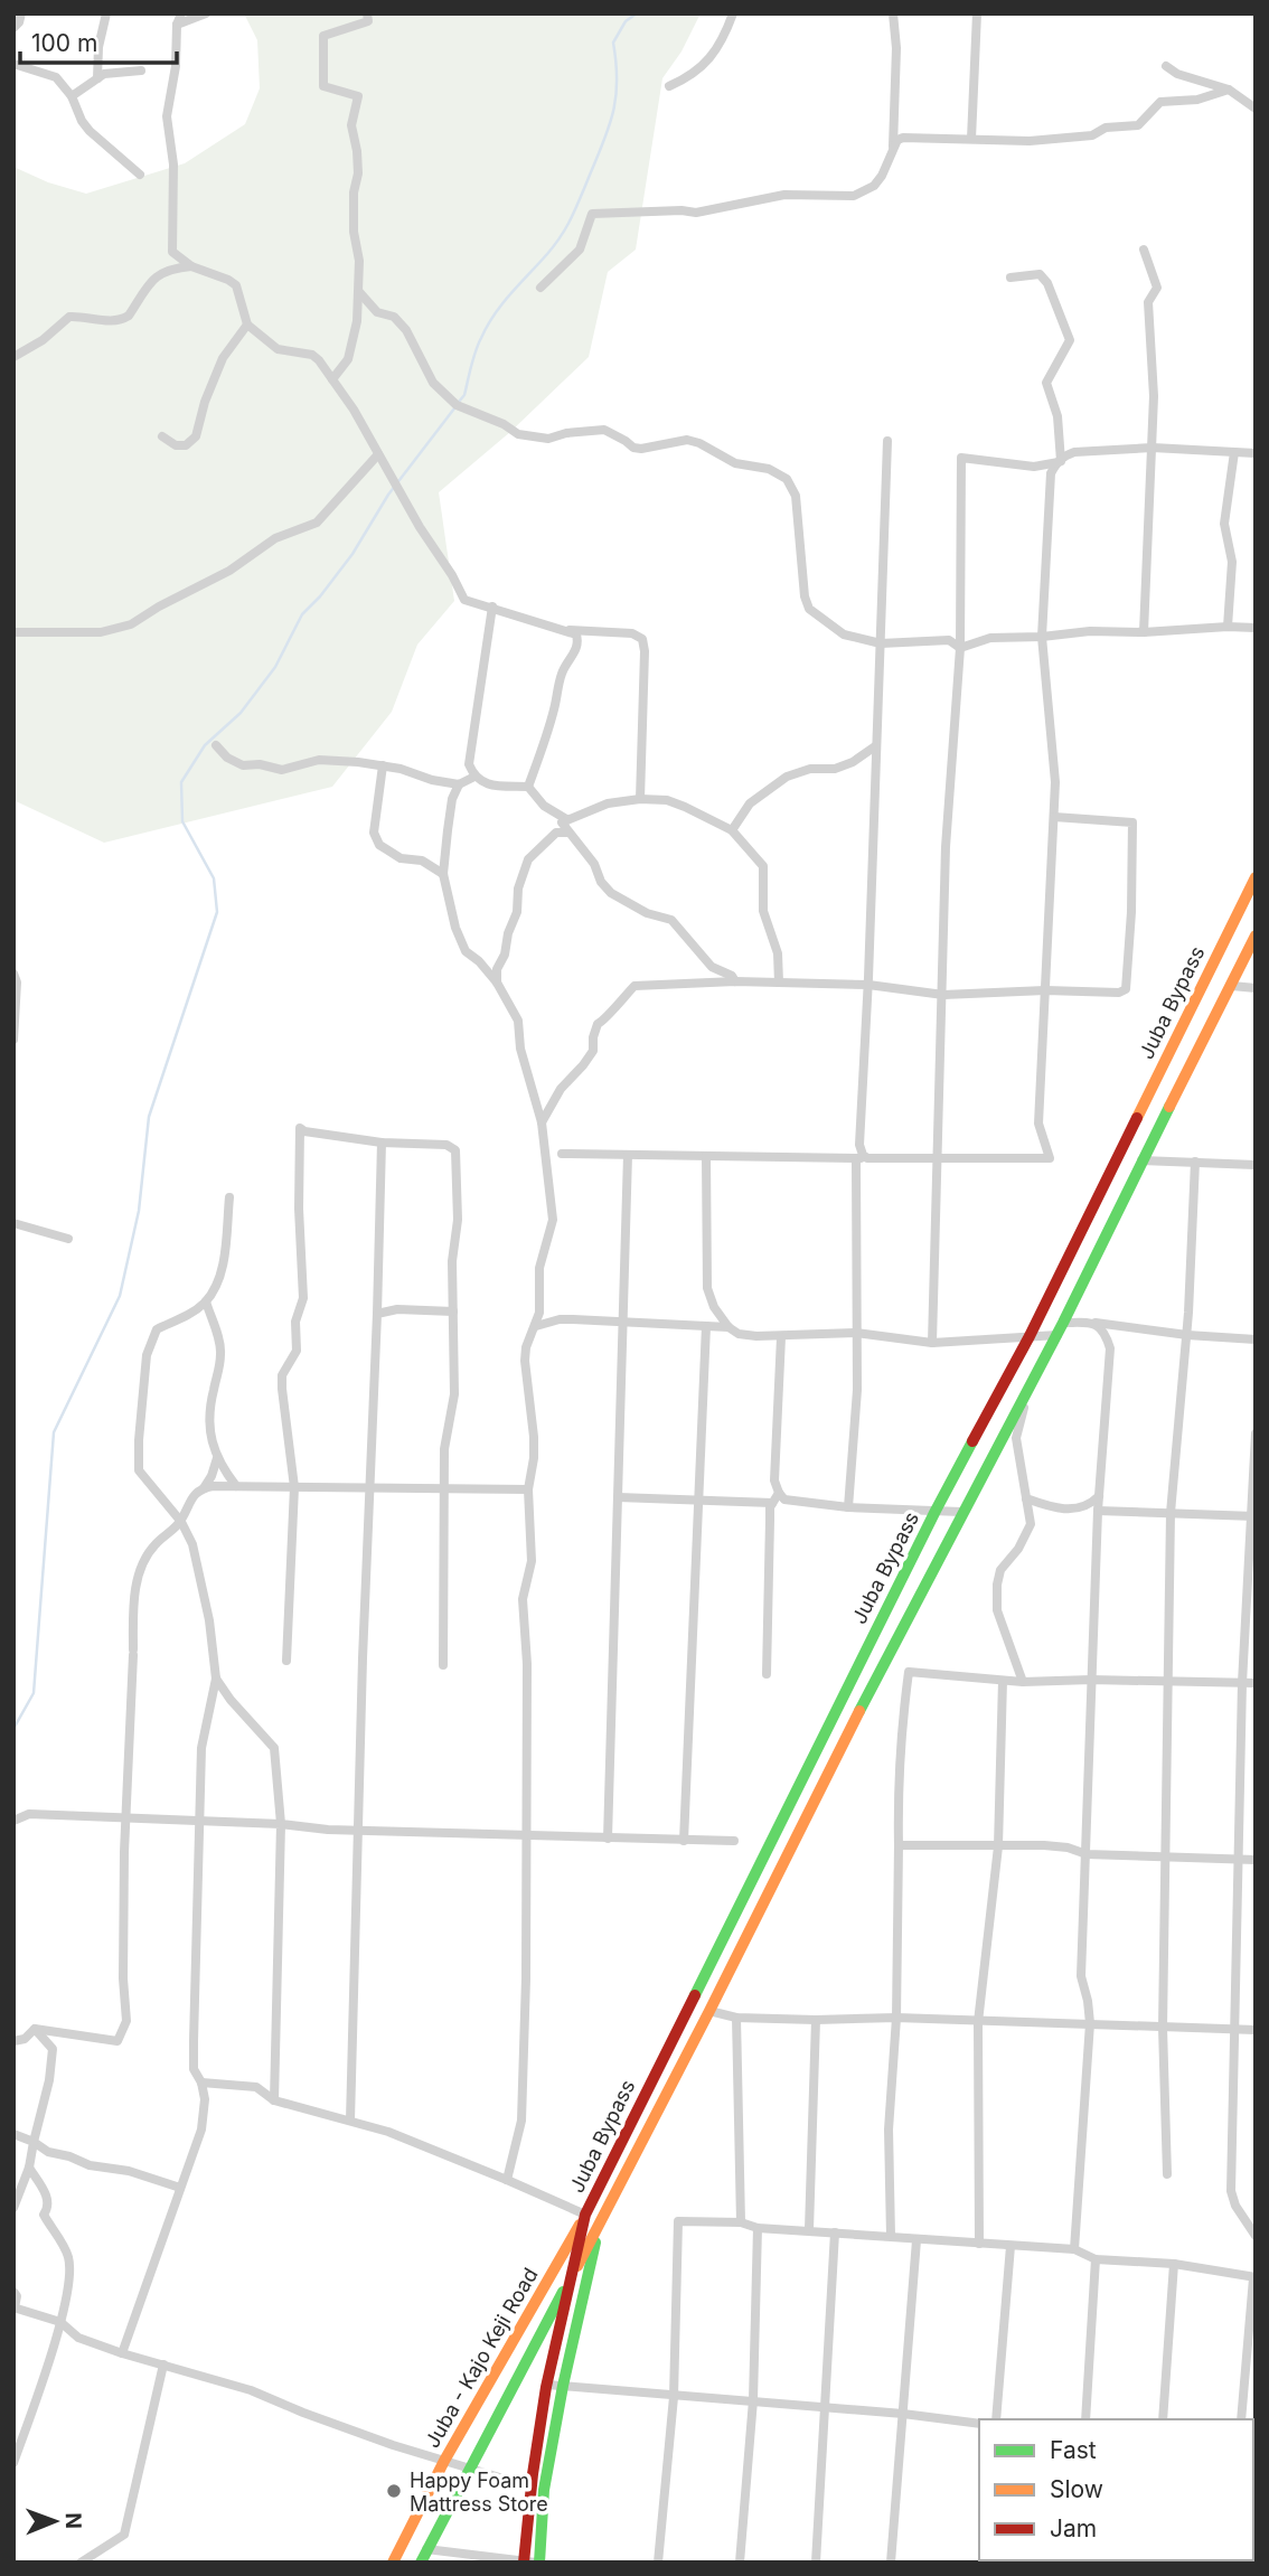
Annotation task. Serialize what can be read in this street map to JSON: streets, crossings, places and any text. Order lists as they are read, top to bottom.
{
  "streets": {
    "main road": ["Juba Bypass", "Juba - Kajo Keji Road"]
  },
  "crossings": [
    ["Juba Bypass", "Juba - Kajo Keji Road"]
  ],
  "places": ["Happy Foam Mattress Store"],
  "legend": ["Fast", "Slow", "Jam"],
  "scale_bar": "100 m",
  "north": "right"
}
